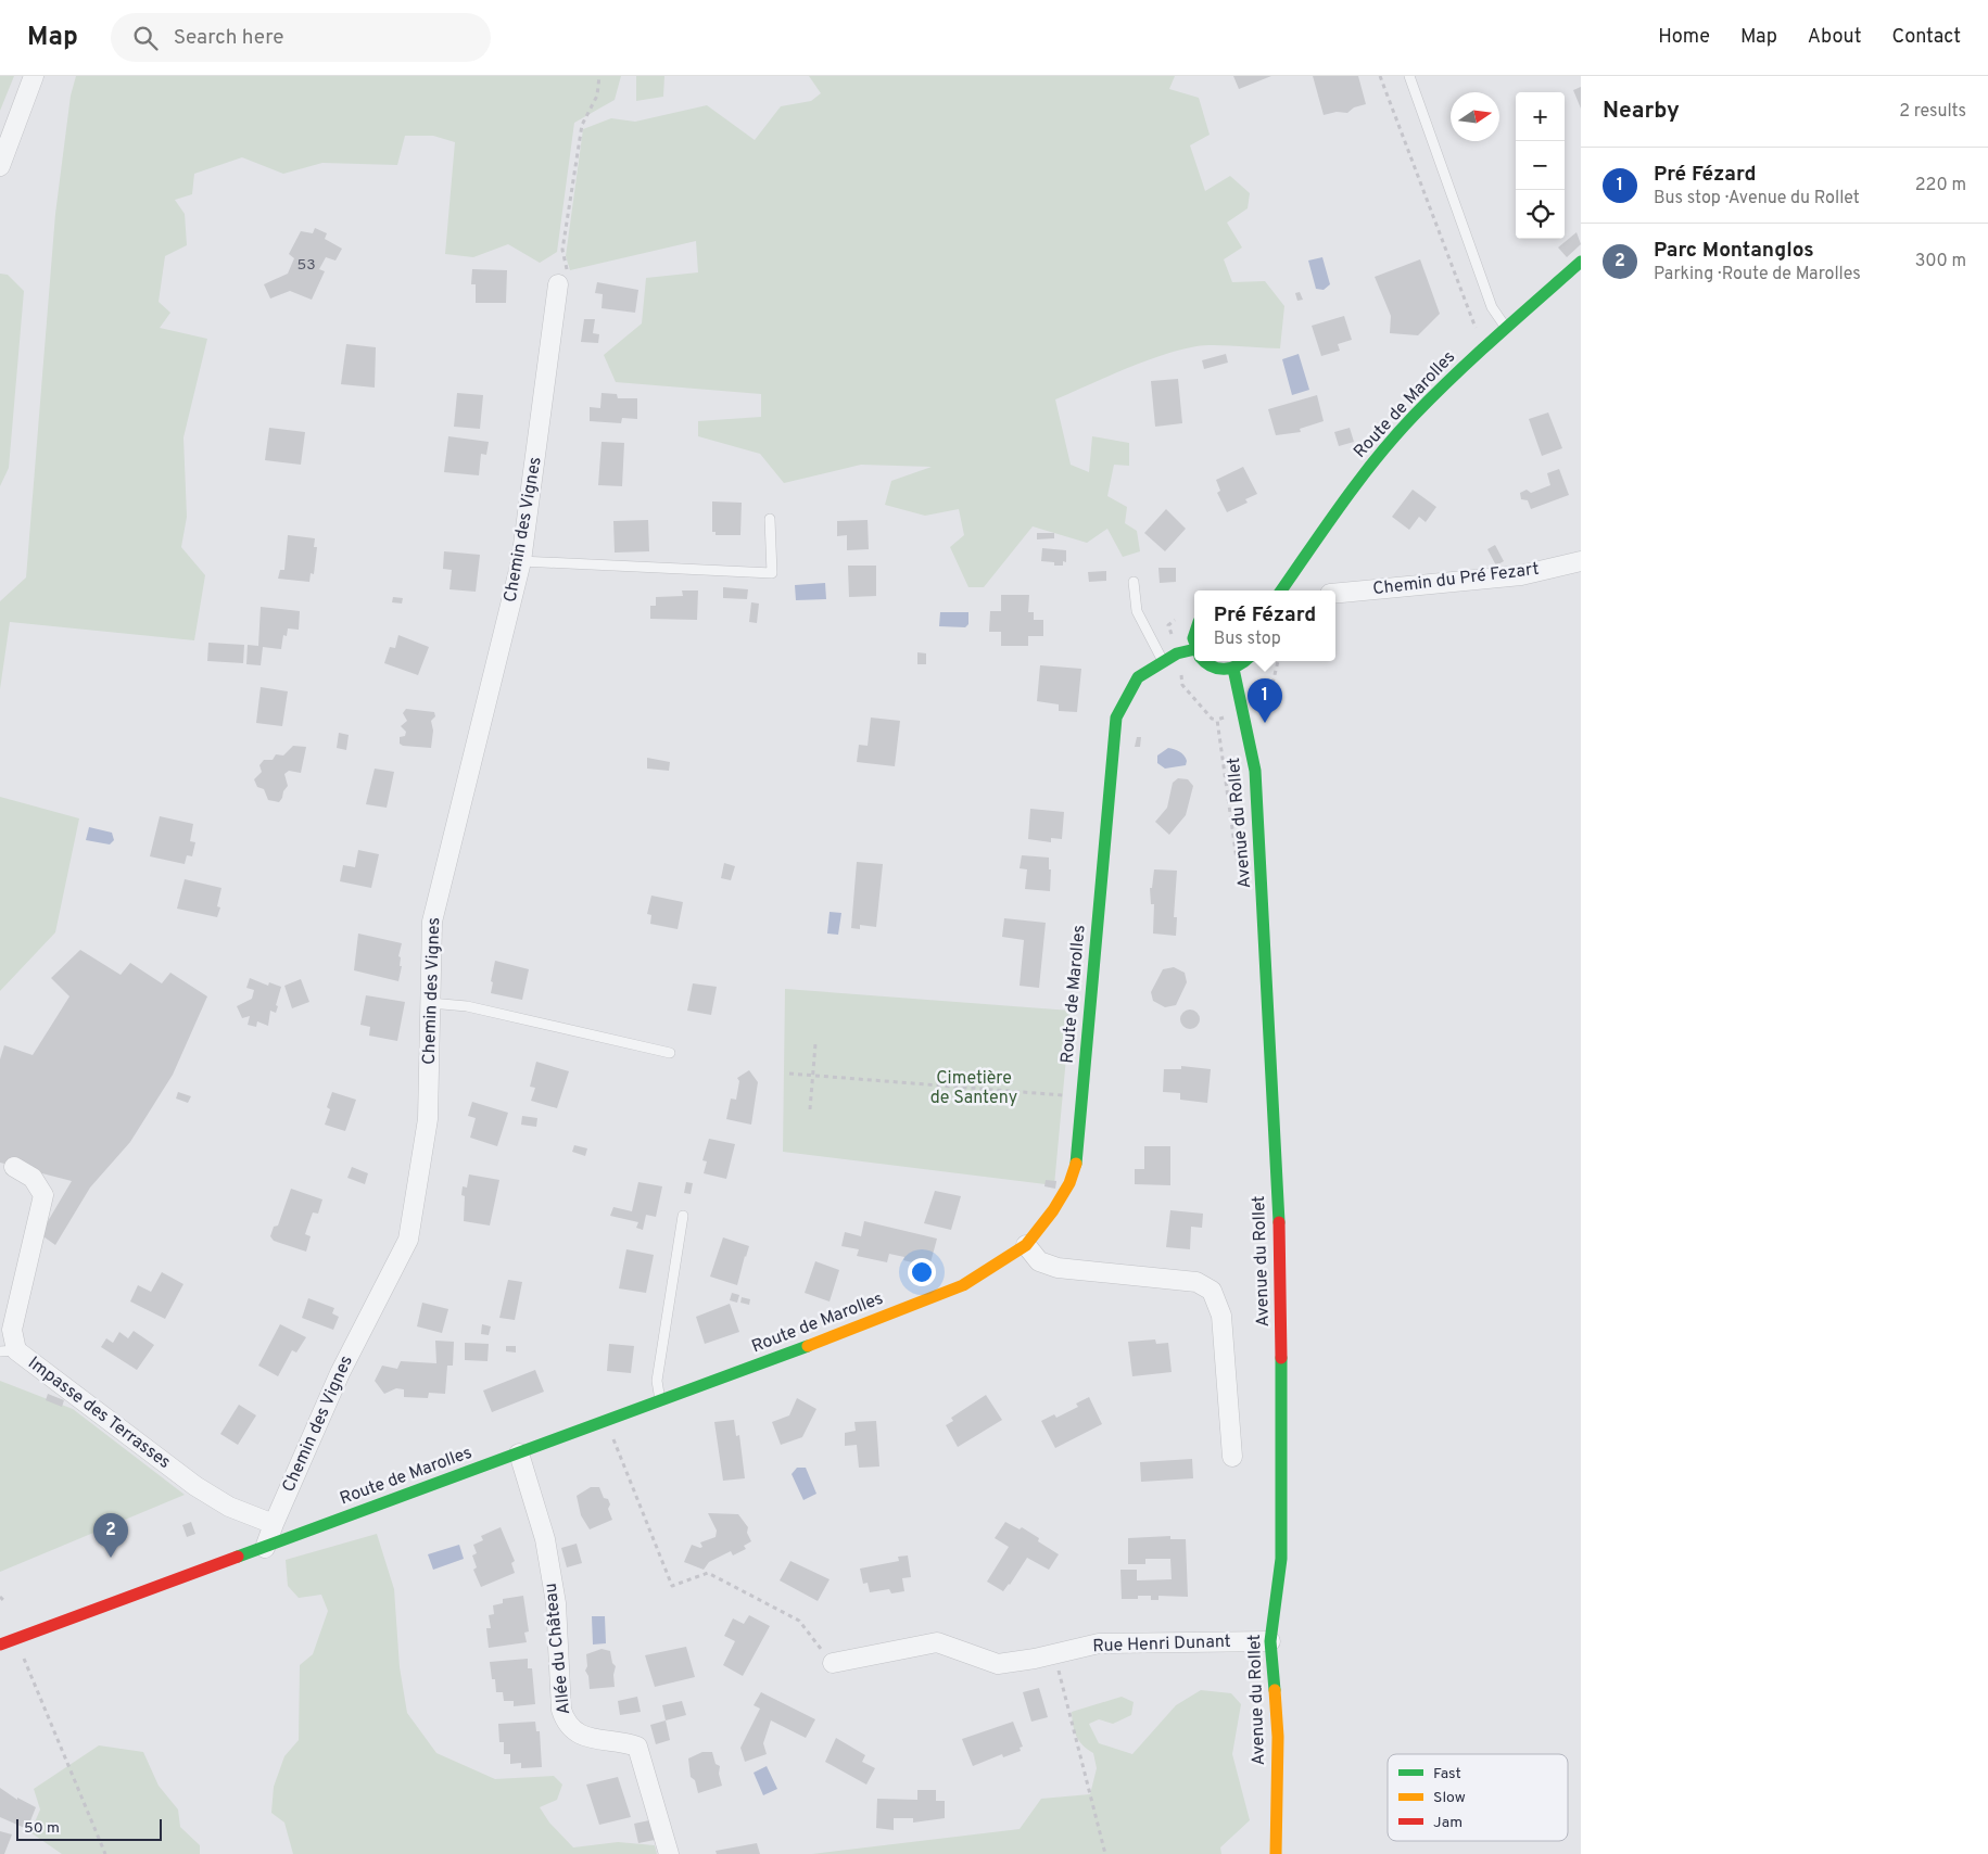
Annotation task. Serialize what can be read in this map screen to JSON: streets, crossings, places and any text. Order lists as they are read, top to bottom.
{
  "streets": {
    "street": [
      "Route de Marolles",
      "Chemin des Vignes",
      "Chemin du Pré Fezart",
      "Avenue du Rollet",
      "Impasse des Terrasses",
      "Rue Henri Dunant",
      "Allée du Château"
    ]
  },
  "crossings": [
    ["Route de Marolles", "Chemin des Vignes"],
    ["Route de Marolles", "Allée du Château"],
    ["Chemin des Vignes", "Impasse des Terrasses"],
    ["Avenue du Rollet", "Rue Henri Dunant"]
  ],
  "parks": ["Cimetière de Santeny"],
  "house_numbers": ["53"],
  "legend": ["Fast", "Slow", "Jam"],
  "scale_bar": "50 m",
  "north": "right",
  "page": {
    "header": "Map",
    "search": "Search here",
    "nav": [
      "Home",
      "Map",
      "About",
      "Contact"
    ],
    "heading": ["Nearby", "2 results"],
    "map_buttons": ["+", "−"],
    "list": [
      {
        "mark": "1",
        "name": "Pré Fézard",
        "note": "Bus stop · Avenue du Rollet",
        "value": "220 m"
      },
      {
        "mark": "2",
        "name": "Parc Montanglos",
        "note": "Parking · Route de Marolles",
        "value": "300 m"
      }
    ],
    "popup": ["Pré Fézard", "Bus stop"],
    "pins": ["1", "2"],
    "scale": "50 m"
  }
}
